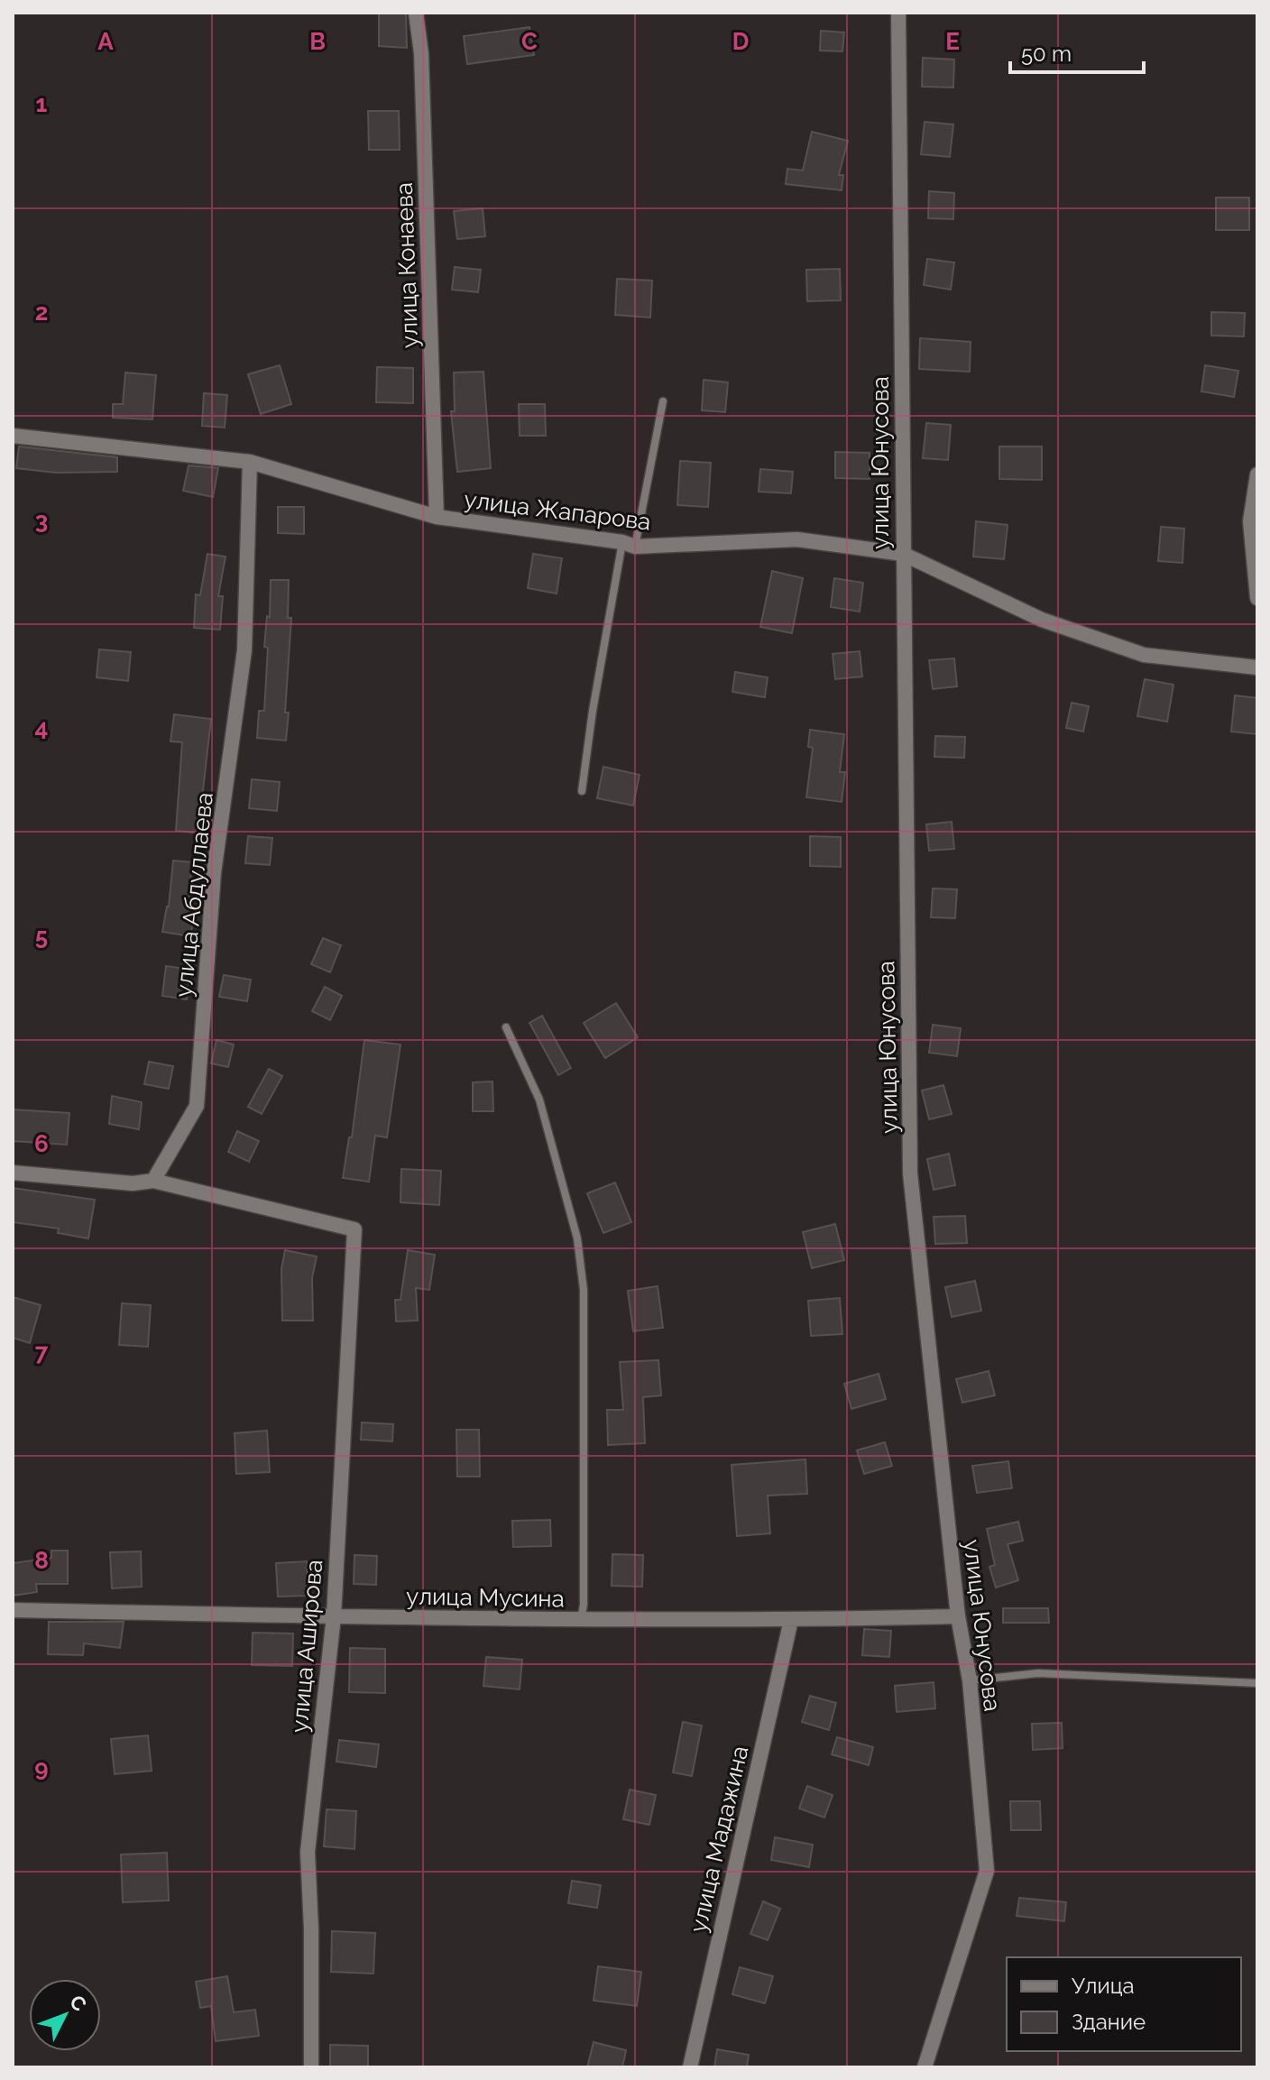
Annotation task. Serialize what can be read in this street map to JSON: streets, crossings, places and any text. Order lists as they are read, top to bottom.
{
  "streets": {
    "street": [
      "улица Конаева",
      "улица Юнусова",
      "улица Жапарова",
      "улица Абдуллаева",
      "улица Мусина",
      "улица Аширова",
      "улица Мадажина"
    ]
  },
  "crossings": [
    ["улица Конаева", "улица Жапарова"],
    ["улица Юнусова", "улица Жапарова"],
    ["улица Юнусова", "улица Мусина"],
    ["улица Жапарова", "улица Абдуллаева"],
    ["улица Абдуллаева", "улица Аширова"],
    ["улица Мусина", "улица Аширова"],
    ["улица Мусина", "улица Мадажина"]
  ],
  "legend": ["Улица", "Здание"],
  "scale_bar": "50 m",
  "north": "top right",
  "grid": {
    "columns": [
      "A",
      "B",
      "C",
      "D",
      "E"
    ],
    "rows": [
      "1",
      "2",
      "3",
      "4",
      "5",
      "6",
      "7",
      "8",
      "9"
    ]
  }
}
